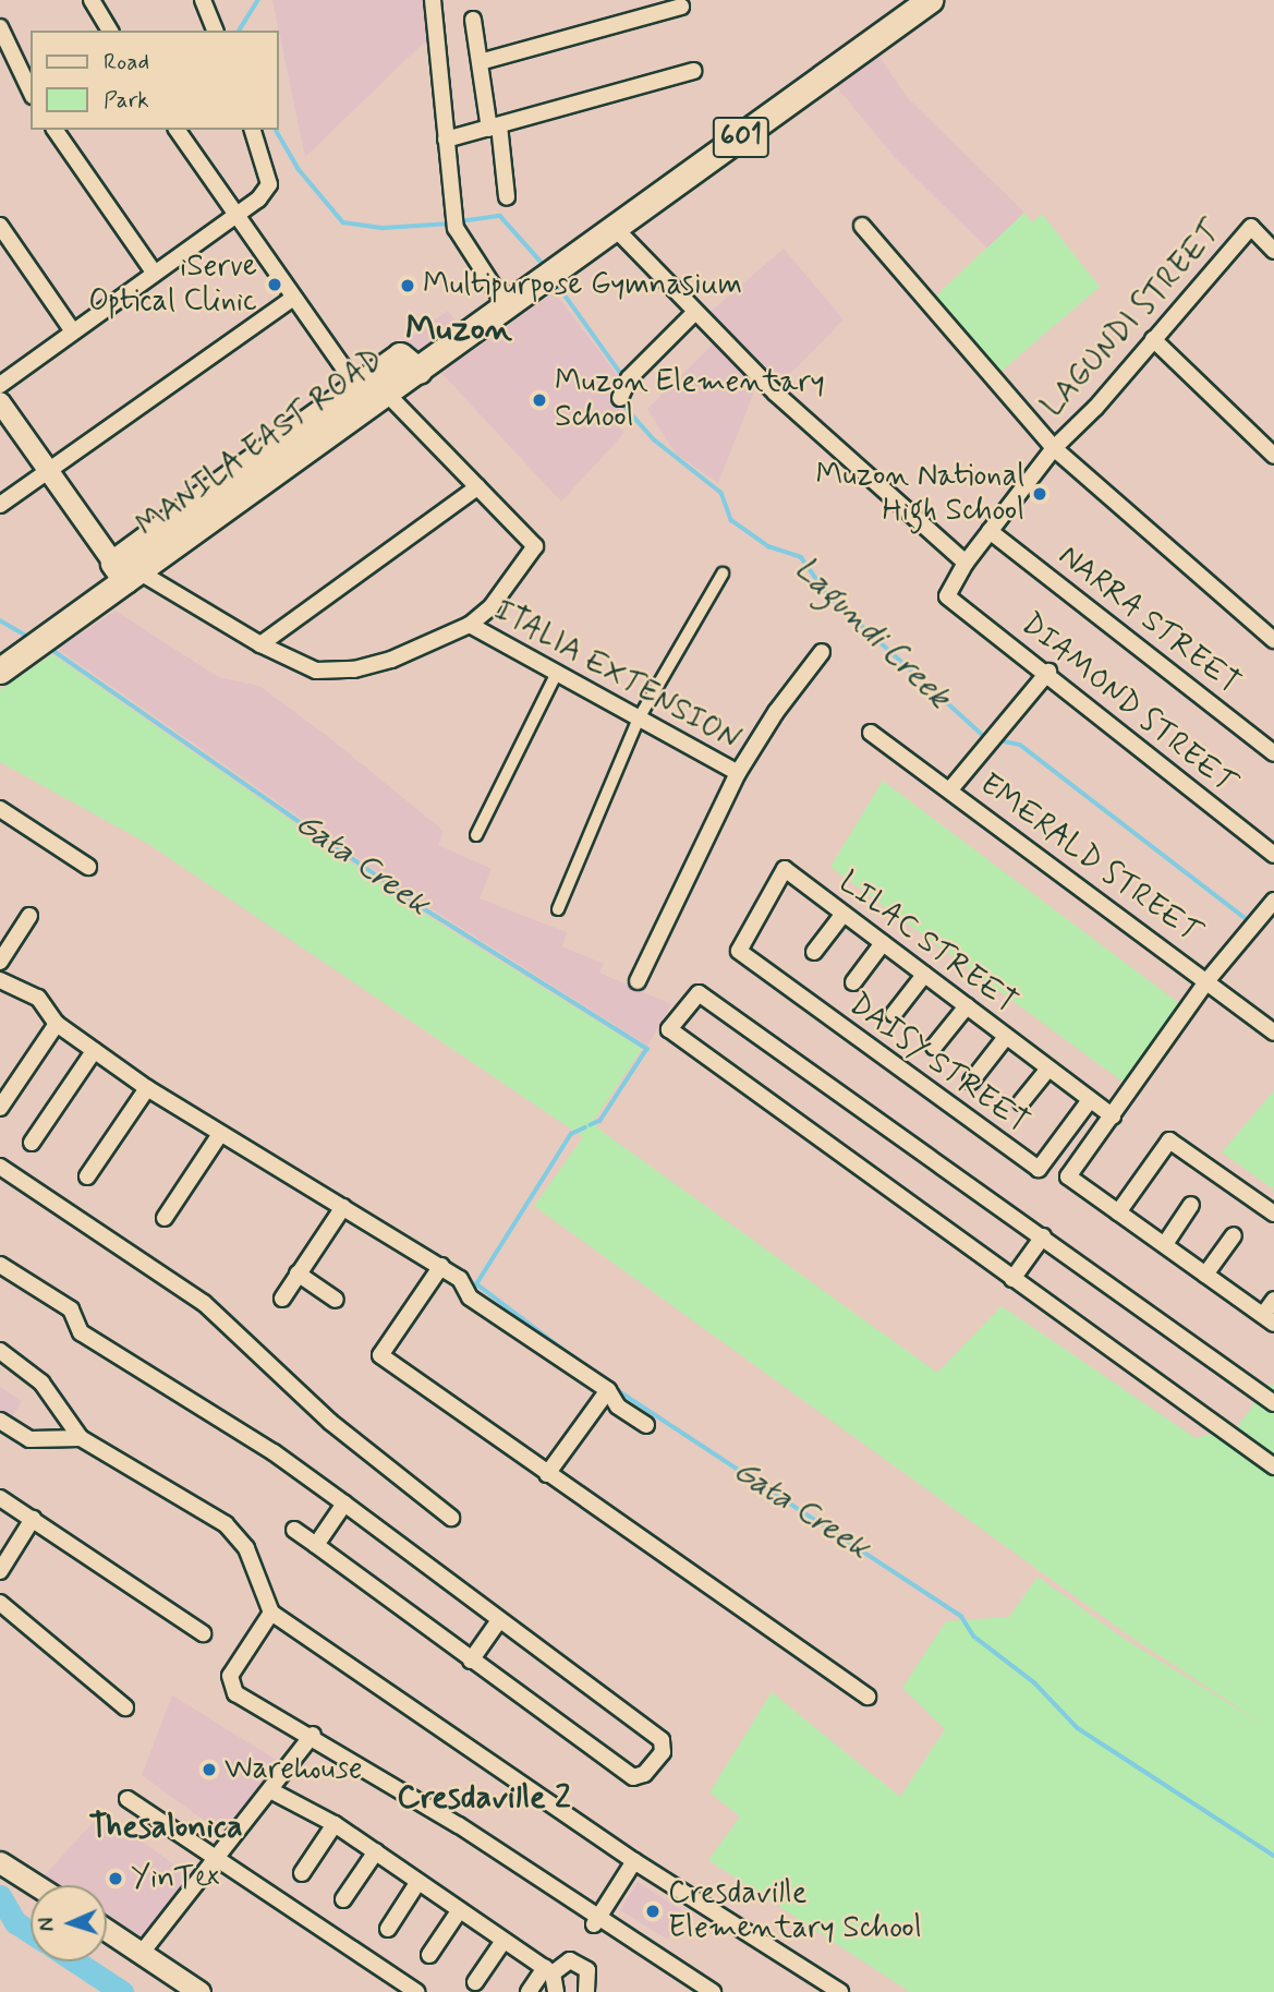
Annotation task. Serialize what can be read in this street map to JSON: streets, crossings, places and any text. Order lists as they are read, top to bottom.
{
  "streets": {
    "main road": ["601", "MANILA EAST ROAD"],
    "street": [
      "LAGUNDI STREET",
      "NARRA STREET",
      "ITALIA EXTENSION",
      "DIAMOND STREET",
      "EMERALD STREET",
      "LILAC STREET",
      "DAISY STREET"
    ]
  },
  "crossings": [
    ["LAGUNDI STREET", "NARRA STREET"],
    ["LAGUNDI STREET", "DIAMOND STREET"],
    ["LILAC STREET", "DAISY STREET"]
  ],
  "districts": ["Muzon", "Cresdaville 2", "Thesalonica"],
  "water": ["Lagundi Creek", "Gata Creek"],
  "places": [
    "iServe Optical Clinic",
    "Multipurpose Gymnasium",
    "Muzon Elementary School",
    "Muzon National High School",
    "Warehouse",
    "YinTex",
    "Cresdaville Elementary School"
  ],
  "legend": ["Road", "Park"],
  "north": "left"
}
